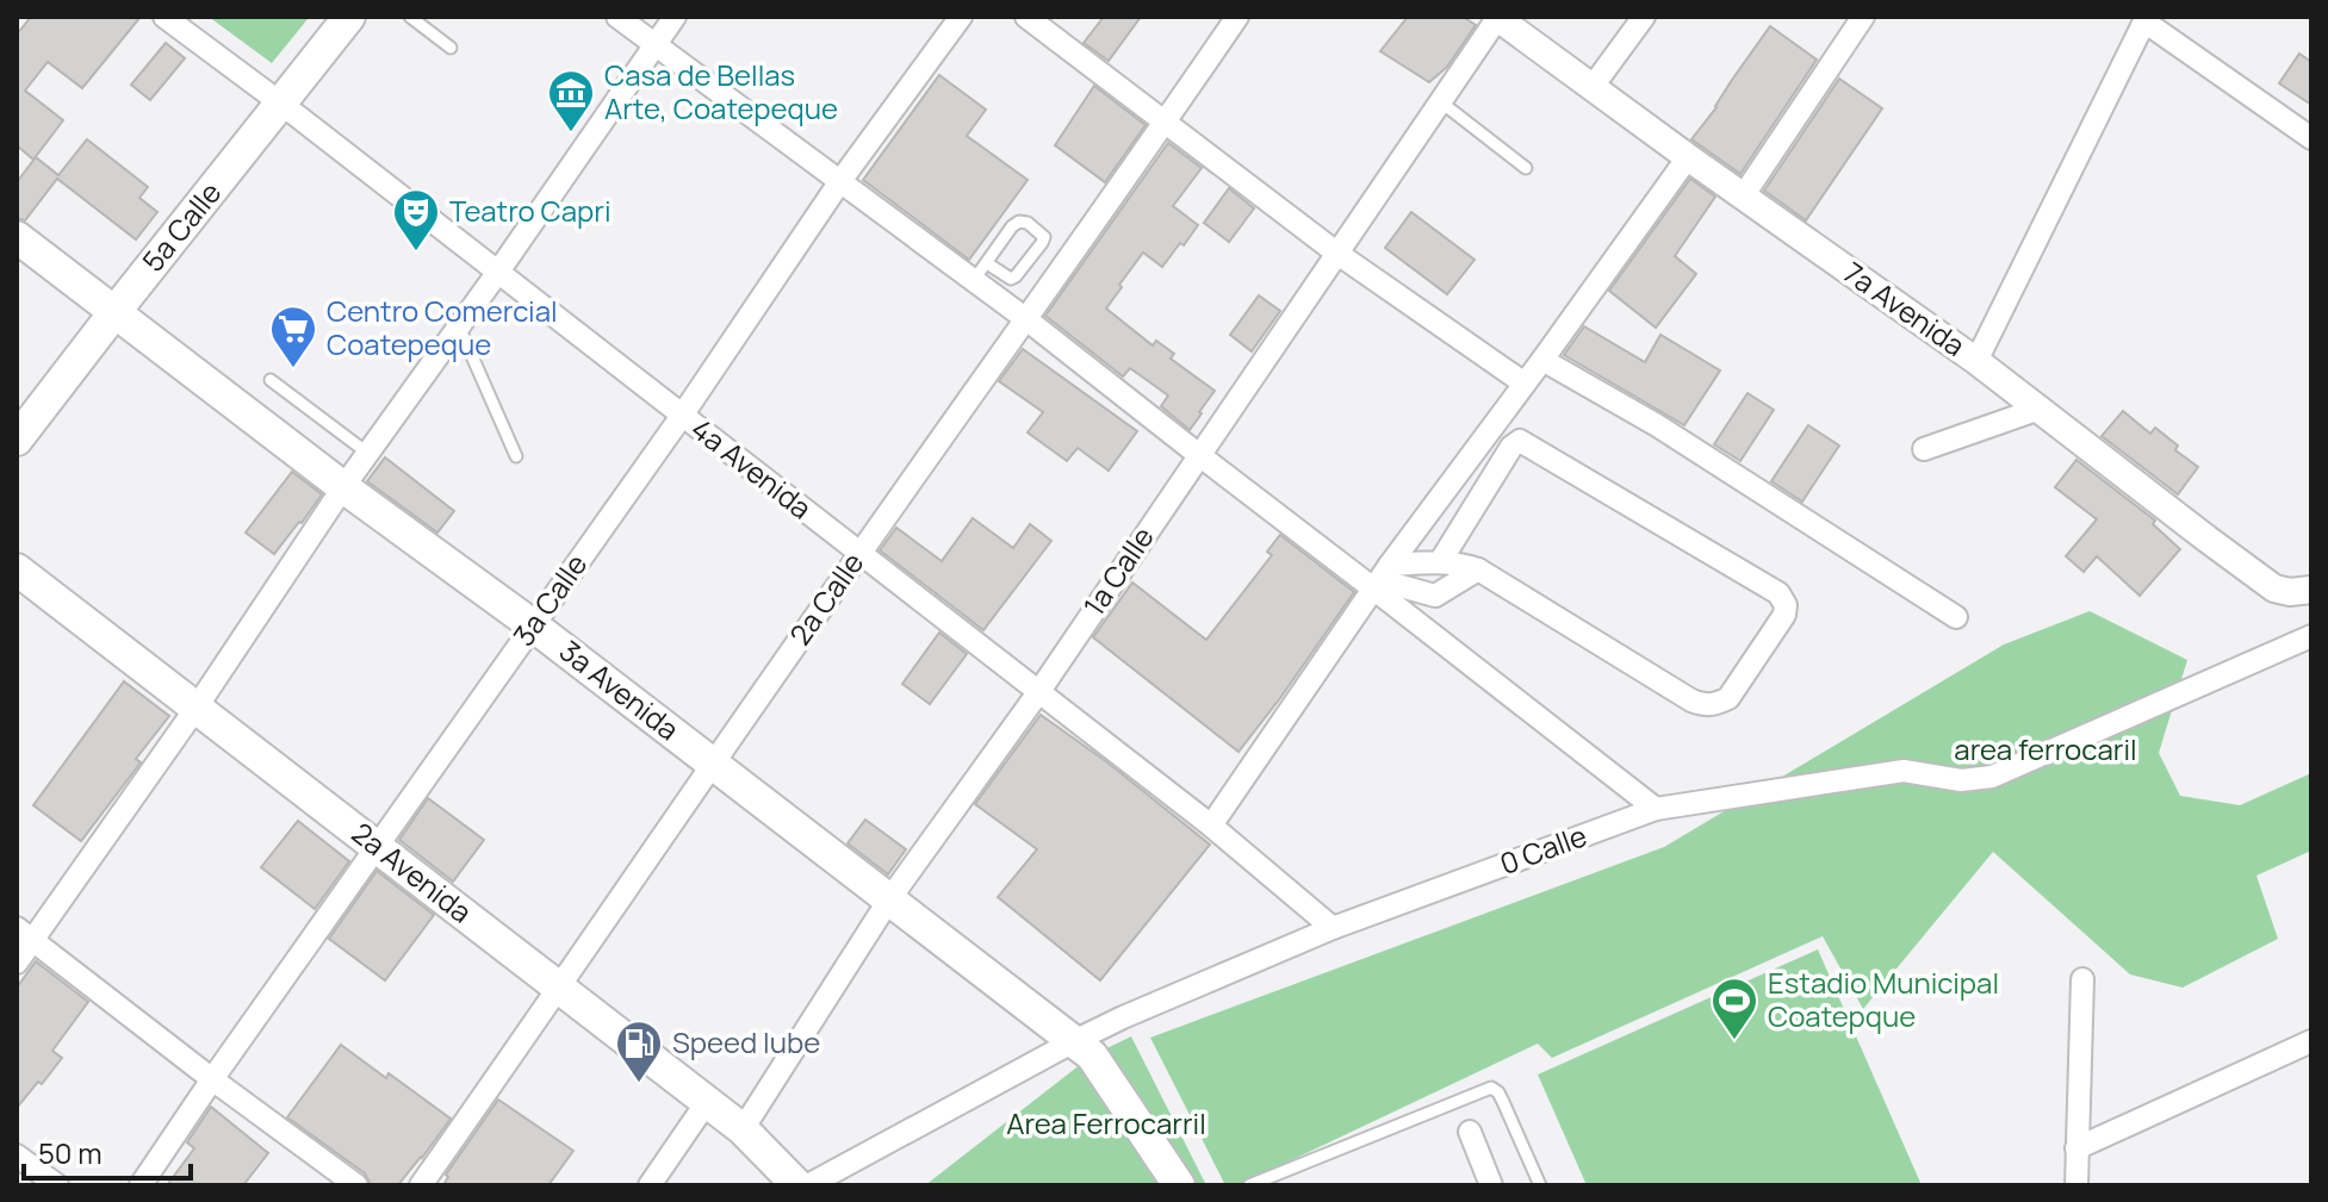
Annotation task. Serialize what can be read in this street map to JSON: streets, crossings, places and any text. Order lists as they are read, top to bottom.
{
  "streets": {
    "main road": ["5a Calle", "3a Avenida", "2a Avenida"],
    "street": [
      "7a Avenida",
      "4a Avenida",
      "1a Calle",
      "2a Calle",
      "3a Calle",
      "0 Calle"
    ]
  },
  "crossings": [
    ["5a Calle", "4a Avenida"],
    ["5a Calle", "3a Avenida"],
    ["7a Avenida", "1a Calle"],
    ["4a Avenida", "1a Calle"],
    ["4a Avenida", "2a Calle"],
    ["4a Avenida", "3a Calle"],
    ["4a Avenida", "0 Calle"],
    ["1a Calle", "3a Avenida"],
    ["1a Calle", "2a Avenida"],
    ["2a Calle", "3a Avenida"],
    ["2a Calle", "2a Avenida"],
    ["3a Calle", "3a Avenida"],
    ["3a Calle", "2a Avenida"],
    ["3a Avenida", "0 Calle"]
  ],
  "parks": ["area ferrocaril", "Area Ferrocarril"],
  "places": {
    "museum": ["Casa de Bellas Arte, Coatepeque"],
    "theatre": ["Teatro Capri"],
    "supermarket": ["Centro Comercial Coatepeque"],
    "sports": ["Estadio Municipal Coatepque"],
    "fuel station": ["Speed lube"]
  },
  "scale_bar": "50 m"
}
